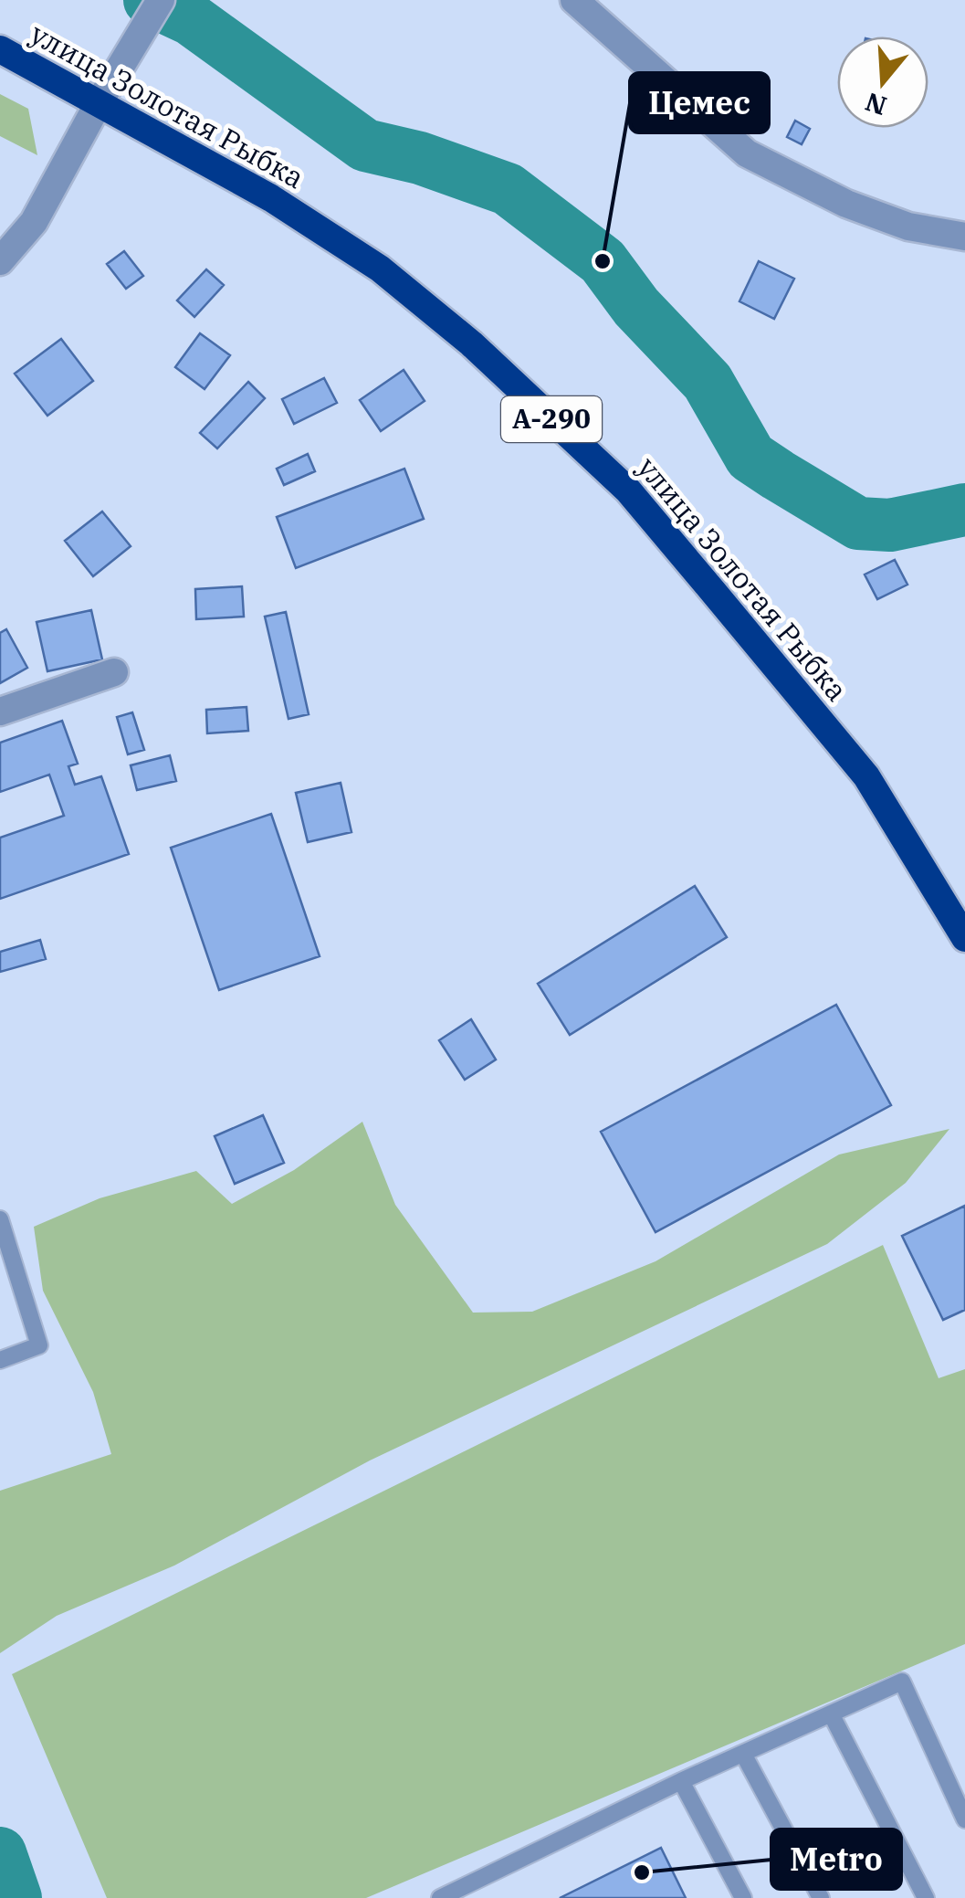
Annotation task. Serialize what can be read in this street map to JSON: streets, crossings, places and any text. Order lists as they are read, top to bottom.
{
  "streets": {
    "highway": ["улица Золотая Рыбка", "А-290"]
  },
  "places": ["Цемес", "Metro"],
  "north": "bottom"
}
